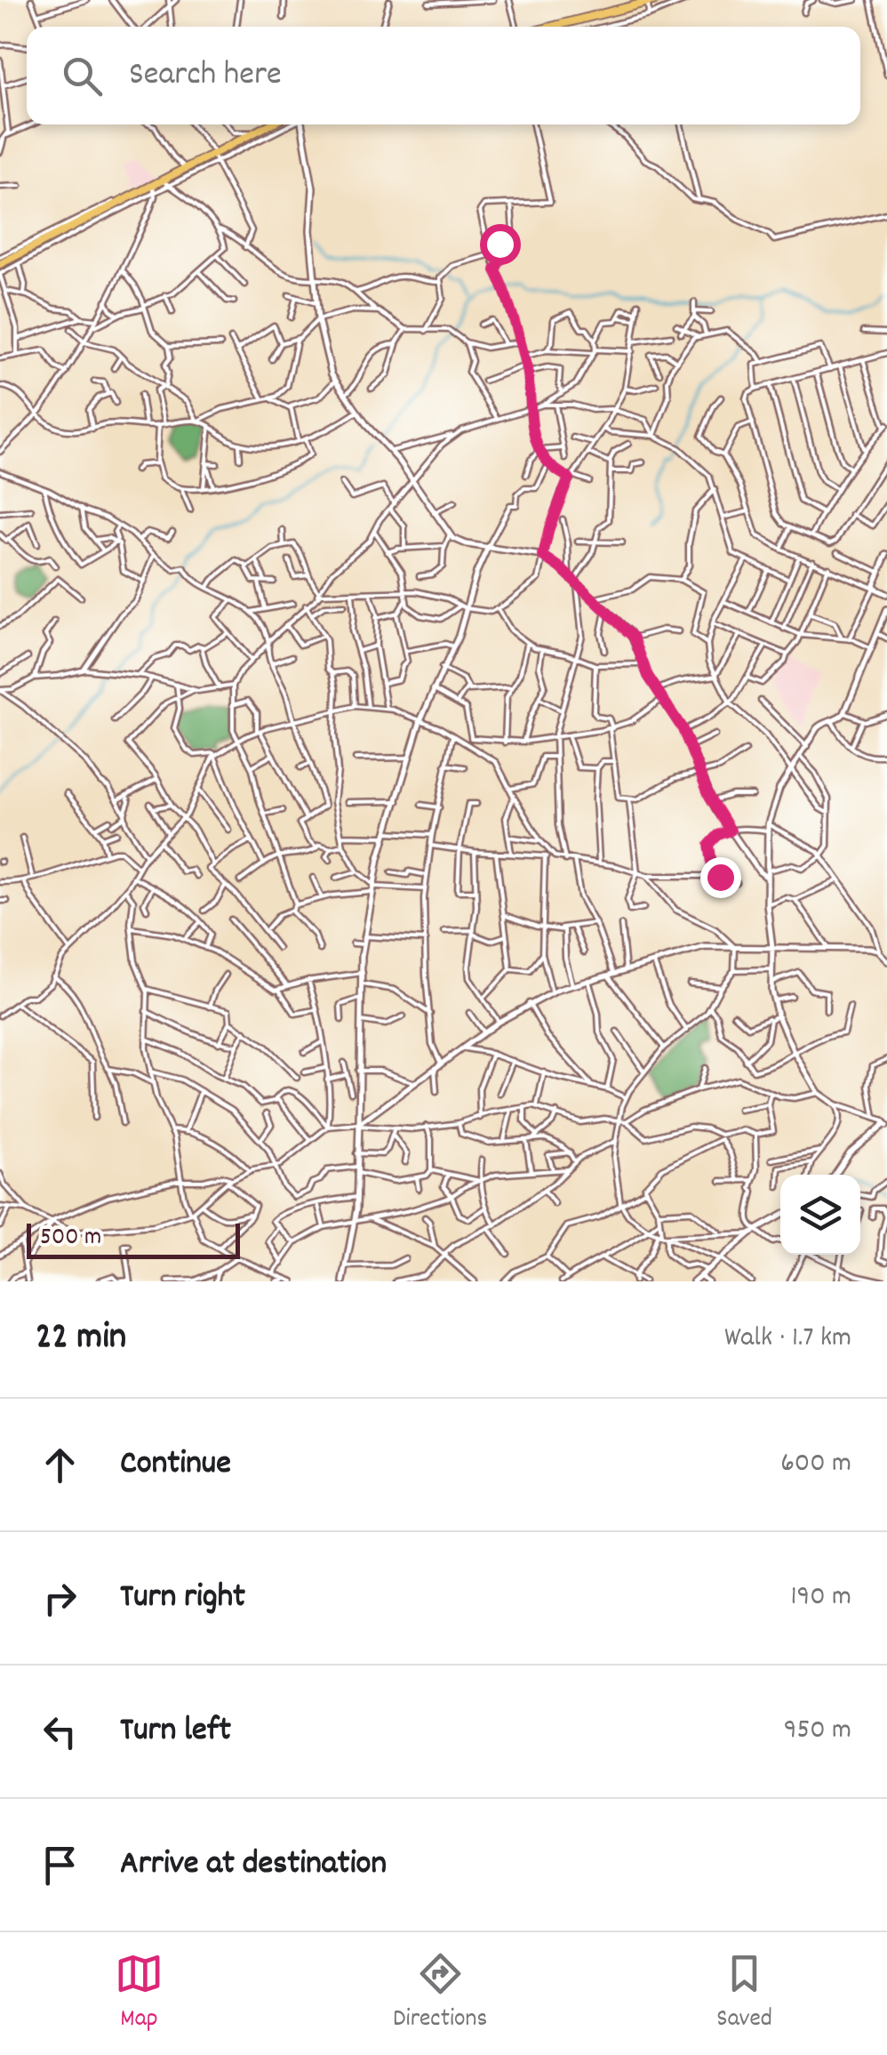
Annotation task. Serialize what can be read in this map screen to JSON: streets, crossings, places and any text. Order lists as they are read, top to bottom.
{
  "scale_bar": "500 m",
  "page": {
    "search": "Search here",
    "scale": "500 m",
    "heading": ["22 min", "Walk · 1.7 km"],
    "list": [
      ["Continue", "600 m"],
      ["Turn right", "190 m"],
      ["Turn left", "950 m"],
      "Arrive at destination"
    ],
    "nav": ["Map", "Directions", "Saved"]
  }
}
